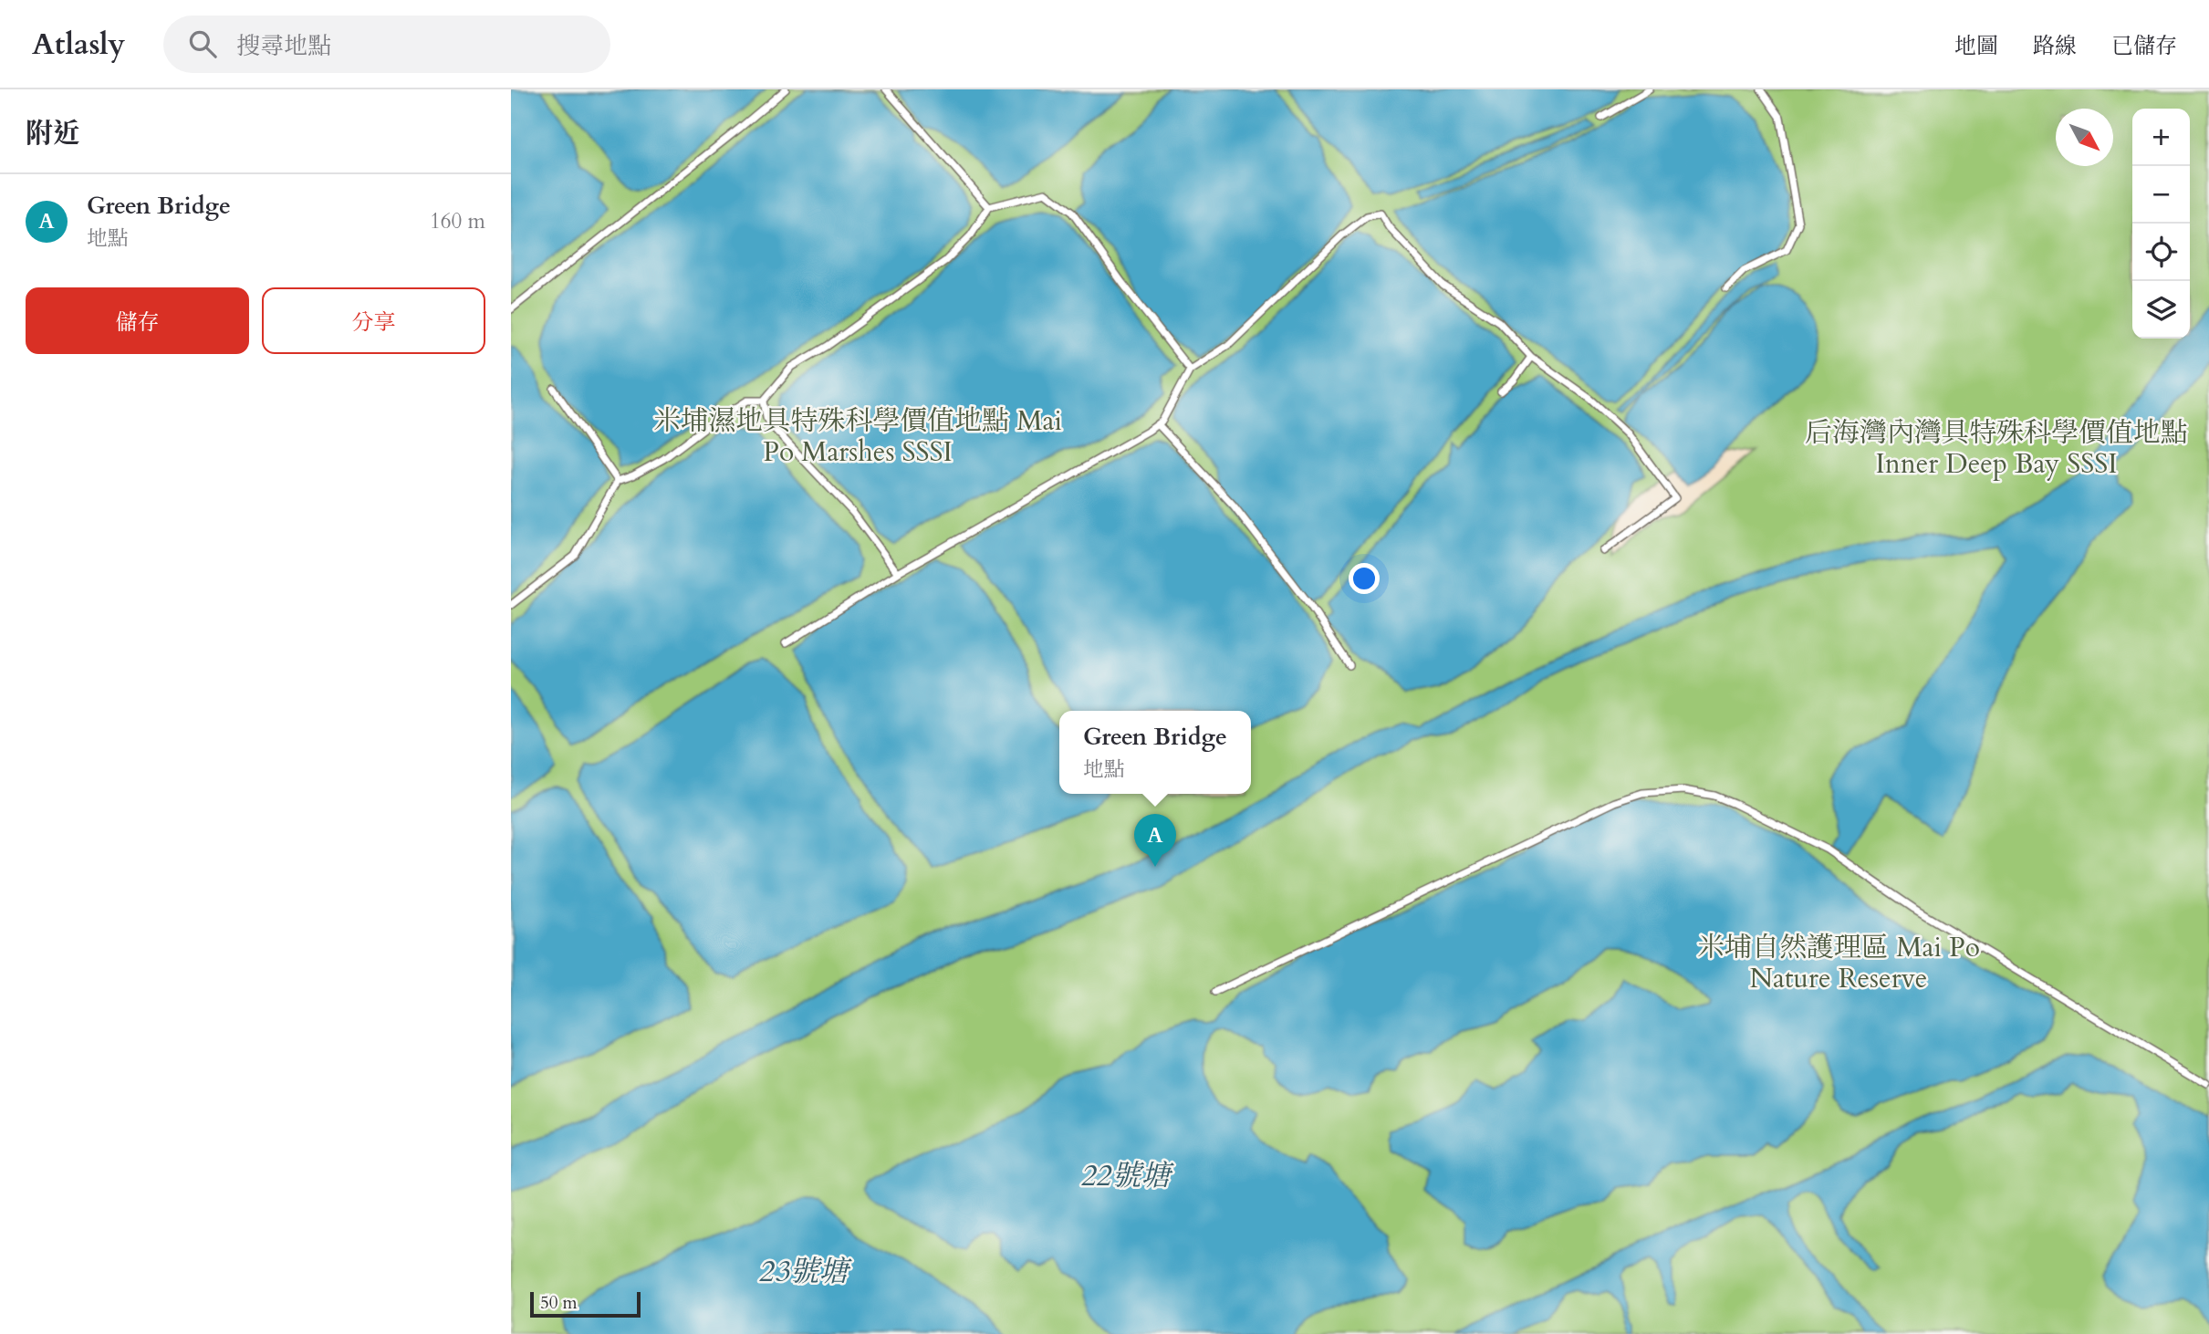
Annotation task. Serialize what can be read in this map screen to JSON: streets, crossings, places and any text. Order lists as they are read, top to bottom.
{
  "water": ["22號塘", "23號塘"],
  "parks": ["米埔濕地具特殊科學價值地點 Mai Po Marshes SSSI", "后海灣內灣具特殊科學價值地點 Inner Deep Bay SSSI", "米埔自然護理區 Mai Po Nature Reserve"],
  "scale_bar": "50 m",
  "north": "bottom right",
  "page": {
    "header": "Atlasly",
    "search": "搜尋地點",
    "nav": ["地圖", "路線", "已儲存"],
    "heading": "附近",
    "map_buttons": ["+", "−"],
    "list": [
      {
        "mark": "A",
        "name": "Green Bridge",
        "note": "地點",
        "value": "160 m"
      }
    ],
    "buttons": ["儲存", "分享"],
    "popup": ["Green Bridge", "地點"],
    "pins": "A",
    "scale": "50 m"
  }
}
